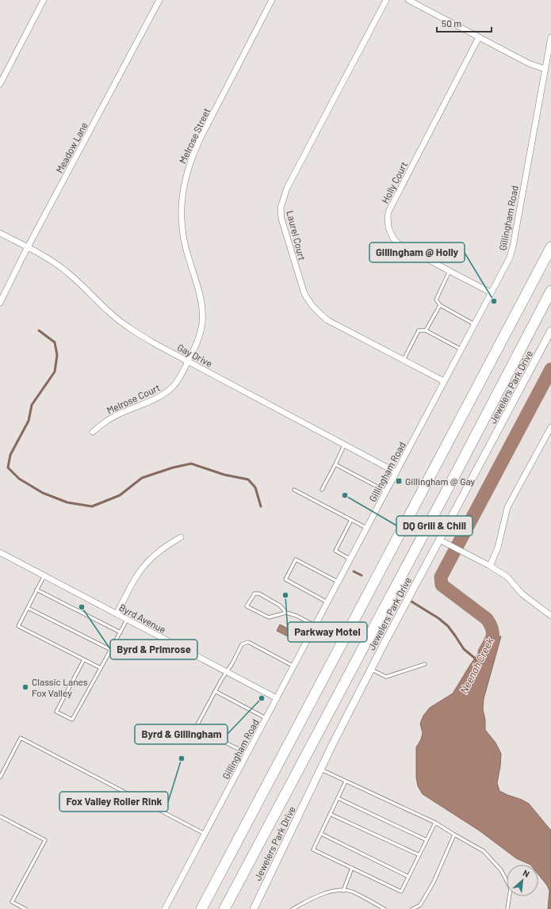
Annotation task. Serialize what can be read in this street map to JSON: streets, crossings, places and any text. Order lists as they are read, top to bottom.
{
  "streets": {
    "street": [
      "Melrose Street",
      "Meadow Lane",
      "Holly Court",
      "Gillingham Road",
      "Laurel Court",
      "Gay Drive",
      "Jewelers Park Drive",
      "Melrose Court",
      "Byrd Avenue"
    ]
  },
  "crossings": [
    ["Melrose Street", "Gay Drive"],
    ["Melrose Street", "Melrose Court"],
    ["Meadow Lane", "Gay Drive"],
    ["Holly Court", "Gillingham Road"],
    ["Gillingham Road", "Laurel Court"],
    ["Gillingham Road", "Gay Drive"],
    ["Gillingham Road", "Byrd Avenue"],
    ["Gay Drive", "Melrose Court"]
  ],
  "water": ["Neenah Creek"],
  "places": {
    "other": [
      "Gillingham @ Holly",
      "DQ Grill & Chill",
      "Parkway Motel",
      "Byrd & Primrose",
      "Classic Lanes Fox Valley",
      "Byrd & Gillingham",
      "Fox Valley Roller Rink"
    ],
    "transit": ["Gillingham @ Gay"]
  },
  "scale_bar": "50 m",
  "north": "top right"
}
